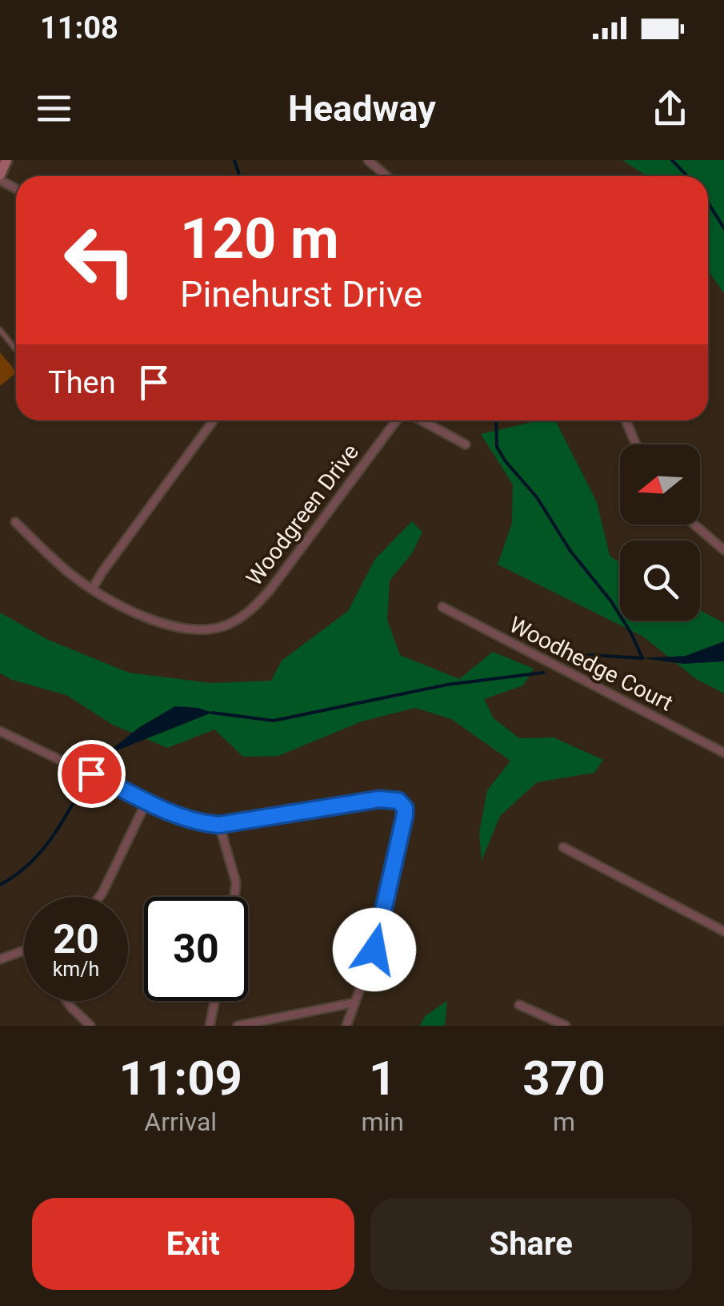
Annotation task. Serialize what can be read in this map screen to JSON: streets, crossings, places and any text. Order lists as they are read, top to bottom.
{
  "streets": {
    "street": ["Woodgreen Drive", "Woodhedge Court"]
  },
  "north": "left",
  "page": {
    "status": "11:08",
    "header": "Headway",
    "turn": ["120 m", "Pinehurst Drive"],
    "then": "Then",
    "speed": "20 km/h",
    "limit": "30",
    "eta": [
      "11:09",
      "Arrival",
      "1",
      "min",
      "370",
      "m"
    ],
    "buttons": ["Exit", "Share"]
  }
}
